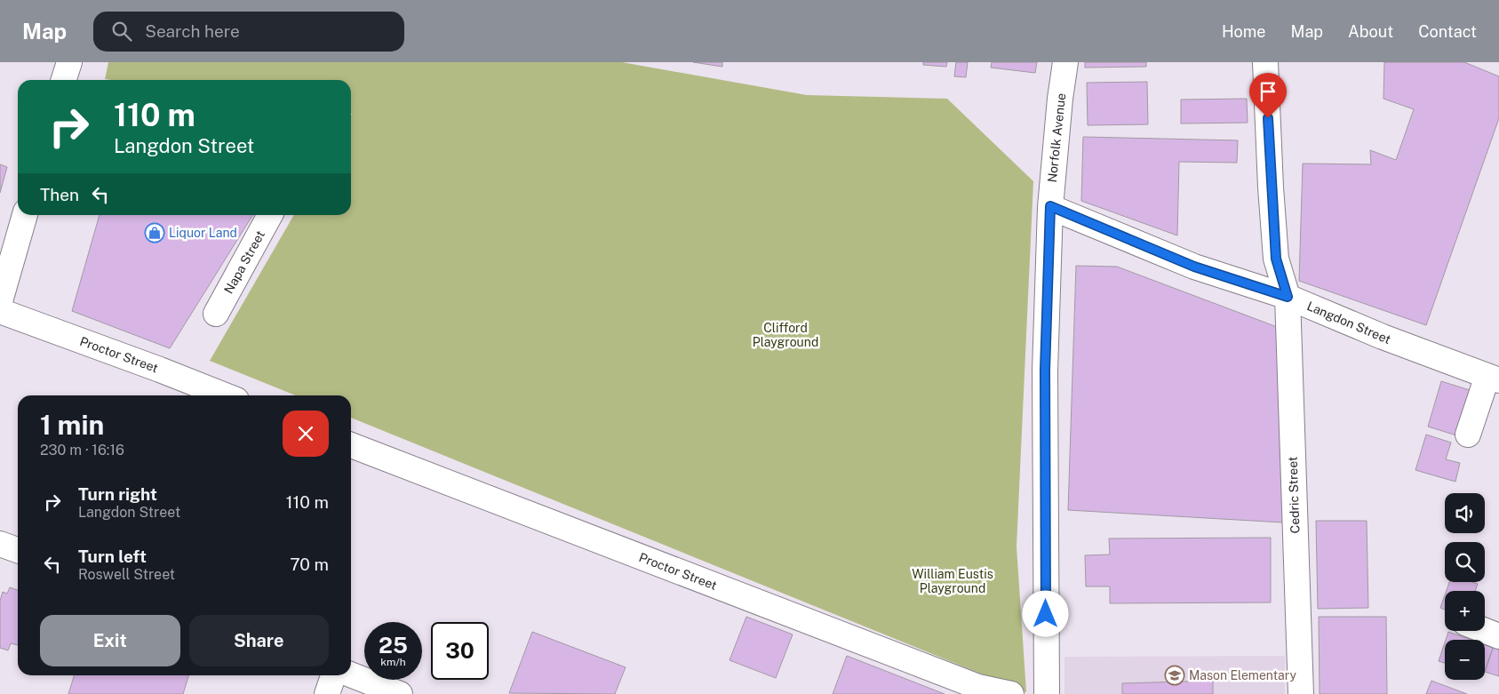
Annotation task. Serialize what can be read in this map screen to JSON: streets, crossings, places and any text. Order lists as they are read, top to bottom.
{
  "streets": {
    "street": [
      "Norfolk Avenue",
      "Napa Street",
      "Langdon Street",
      "Proctor Street",
      "Cedric Street"
    ]
  },
  "crossings": [
    ["Norfolk Avenue", "Langdon Street"],
    ["Langdon Street", "Cedric Street"]
  ],
  "parks": ["Clifford Playground", "William Eustis Playground"],
  "places": {
    "shop": ["Liquor Land"],
    "school or university": ["Mason Elementary"]
  },
  "page": {
    "header": "Map",
    "search": "Search here",
    "nav": [
      "Home",
      "Map",
      "About",
      "Contact"
    ],
    "turn": ["110 m", "Langdon Street"],
    "then": "Then",
    "heading": ["1 min", "230 m · 16:16"],
    "list": [
      {
        "name": "Turn right",
        "note": "Langdon Street",
        "value": "110 m"
      },
      {
        "name": "Turn left",
        "note": "Roswell Street",
        "value": "70 m"
      }
    ],
    "map_buttons": ["+", "−"],
    "buttons": ["Exit", "Share"],
    "speed": "25 km/h",
    "limit": "30"
  }
}
